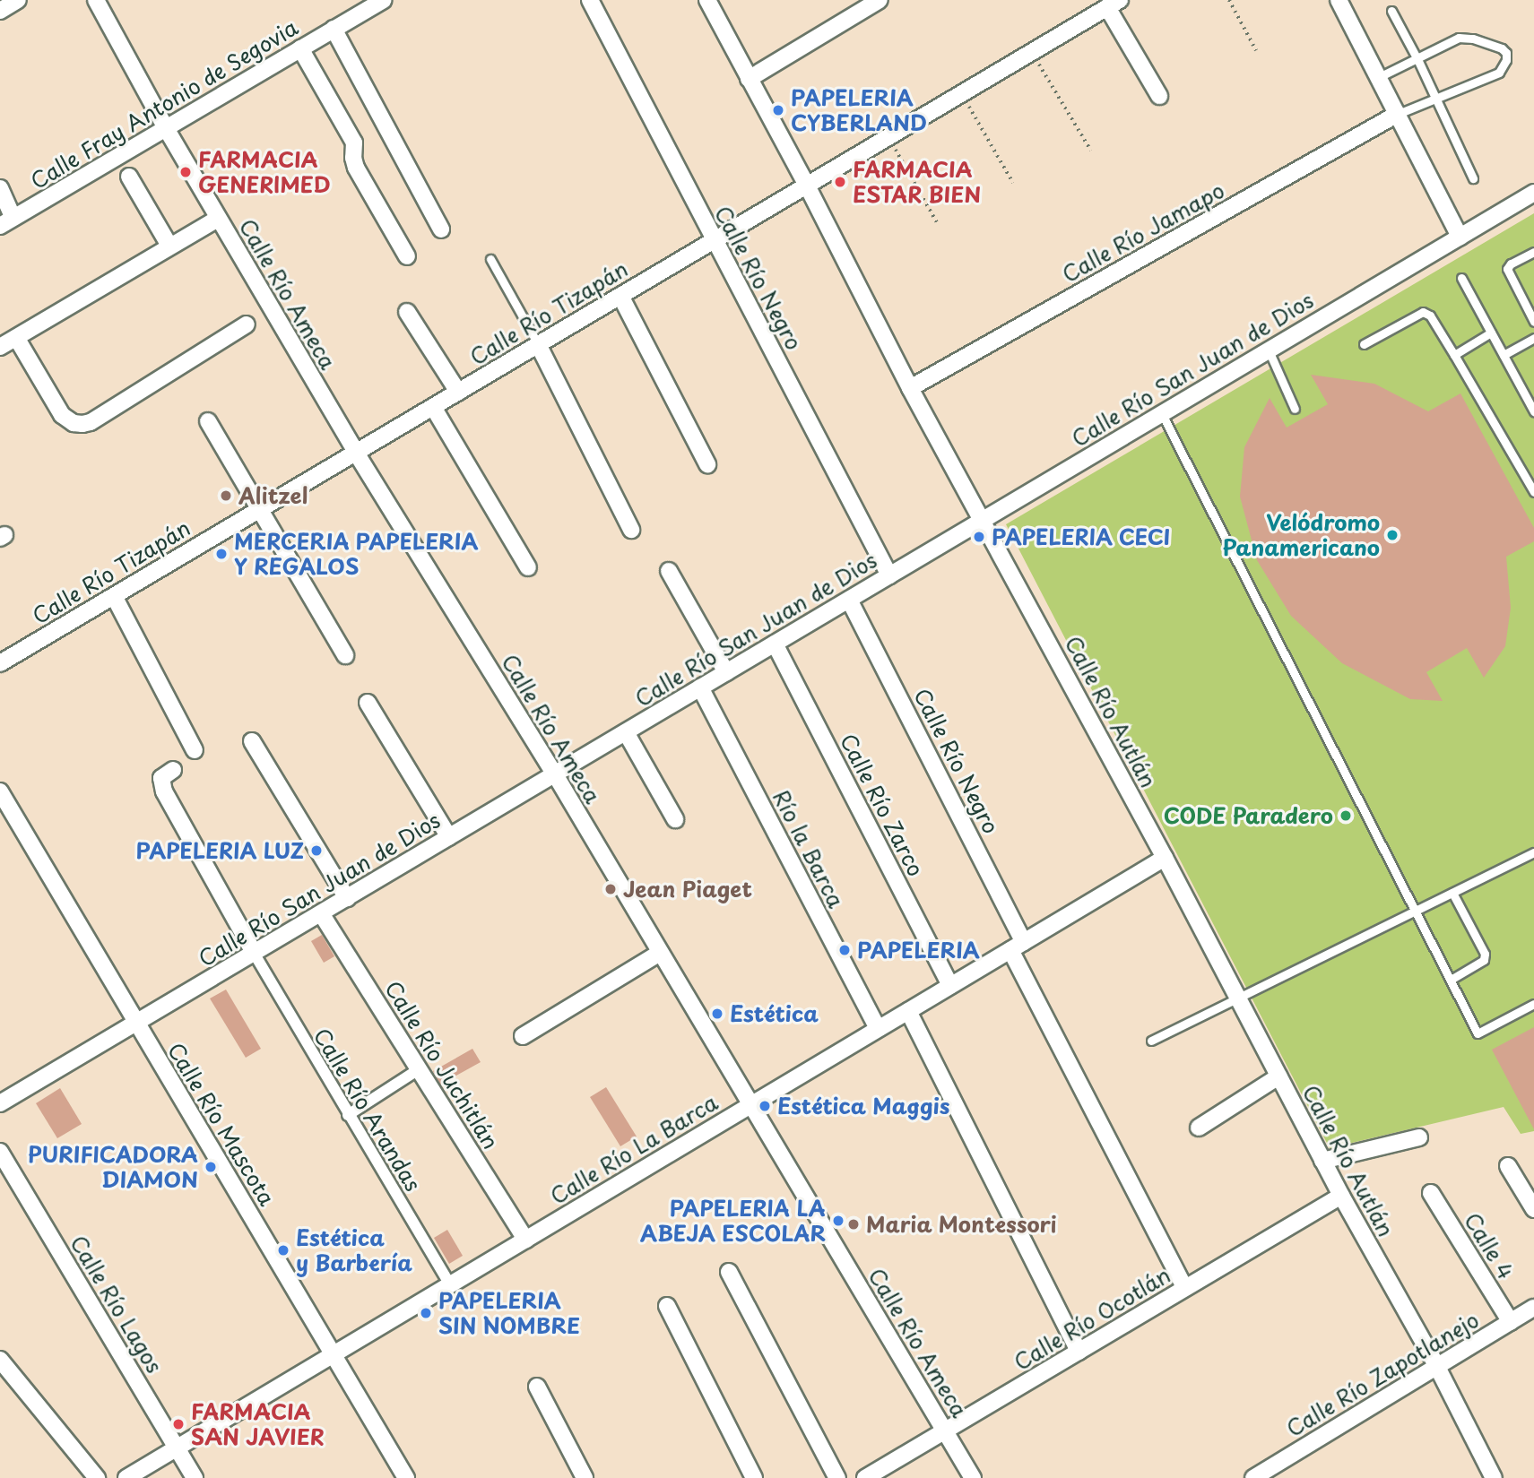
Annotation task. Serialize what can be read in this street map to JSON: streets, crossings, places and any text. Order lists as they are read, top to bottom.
{
  "streets": {
    "street": [
      "Calle Fray Antonio de Segovia",
      "Calle Río Jamapo",
      "Calle Río Negro",
      "Calle Río Ameca",
      "Calle Río Tizapán",
      "Calle Río San Juan de Dios",
      "Calle Río Autlán",
      "Calle Río Zarco",
      "Río la Barca",
      "Calle Río Juchitlán",
      "Calle Río Arandas",
      "Calle Río Mascota",
      "Calle Río La Barca",
      "Calle 4",
      "Calle Río Lagos",
      "Calle Río Ocotlán",
      "Calle Río Zapotlanejo"
    ]
  },
  "crossings": [
    ["Calle Fray Antonio de Segovia", "Calle Río Ameca"],
    ["Calle Río Jamapo", "Calle Río Autlán"],
    ["Calle Río Negro", "Calle Río Tizapán"],
    ["Calle Río Negro", "Calle Río San Juan de Dios"],
    ["Calle Río Negro", "Calle Río La Barca"],
    ["Calle Río Negro", "Calle Río Ocotlán"],
    ["Calle Río Ameca", "Calle Río Tizapán"],
    ["Calle Río Ameca", "Calle Río San Juan de Dios"],
    ["Calle Río Ameca", "Calle Río La Barca"],
    ["Calle Río Ameca", "Calle Río Ocotlán"],
    ["Calle Río Tizapán", "Calle Río Autlán"],
    ["Calle Río San Juan de Dios", "Calle Río Autlán"],
    ["Calle Río San Juan de Dios", "Calle Río Zarco"],
    ["Calle Río San Juan de Dios", "Río la Barca"],
    ["Calle Río San Juan de Dios", "Calle Río Juchitlán"],
    ["Calle Río San Juan de Dios", "Calle Río Arandas"],
    ["Calle Río San Juan de Dios", "Calle Río Mascota"],
    ["Calle Río Autlán", "Calle Río La Barca"],
    ["Calle Río Autlán", "Calle Río Ocotlán"],
    ["Calle Río Autlán", "Calle Río Zapotlanejo"],
    ["Calle Río Zarco", "Calle Río La Barca"],
    ["Río la Barca", "Calle Río La Barca"],
    ["Calle Río Juchitlán", "Calle Río La Barca"],
    ["Calle Río Arandas", "Calle Río La Barca"],
    ["Calle Río Mascota", "Calle Río La Barca"],
    ["Calle Río La Barca", "Calle Río Lagos"],
    ["Calle 4", "Calle Río Zapotlanejo"]
  ],
  "places": [
    "PAPELERIA CYBERLAND",
    "FARMACIA GENERIMED",
    "FARMACIA ESTAR BIEN",
    "Alitzel",
    "Velódromo Panamericano",
    "PAPELERIA CECI",
    "MERCERIA PAPELERIA Y REGALOS",
    "CODE Paradero",
    "PAPELERIA LUZ",
    "Jean Piaget",
    "PAPELERIA",
    "Estética",
    "Estética Maggis",
    "PURIFICADORA DIAMON",
    "PAPELERIA LA ABEJA ESCOLAR",
    "Maria Montessori",
    "Estética y Barbería",
    "PAPELERIA SIN NOMBRE",
    "FARMACIA SAN JAVIER"
  ]
}
